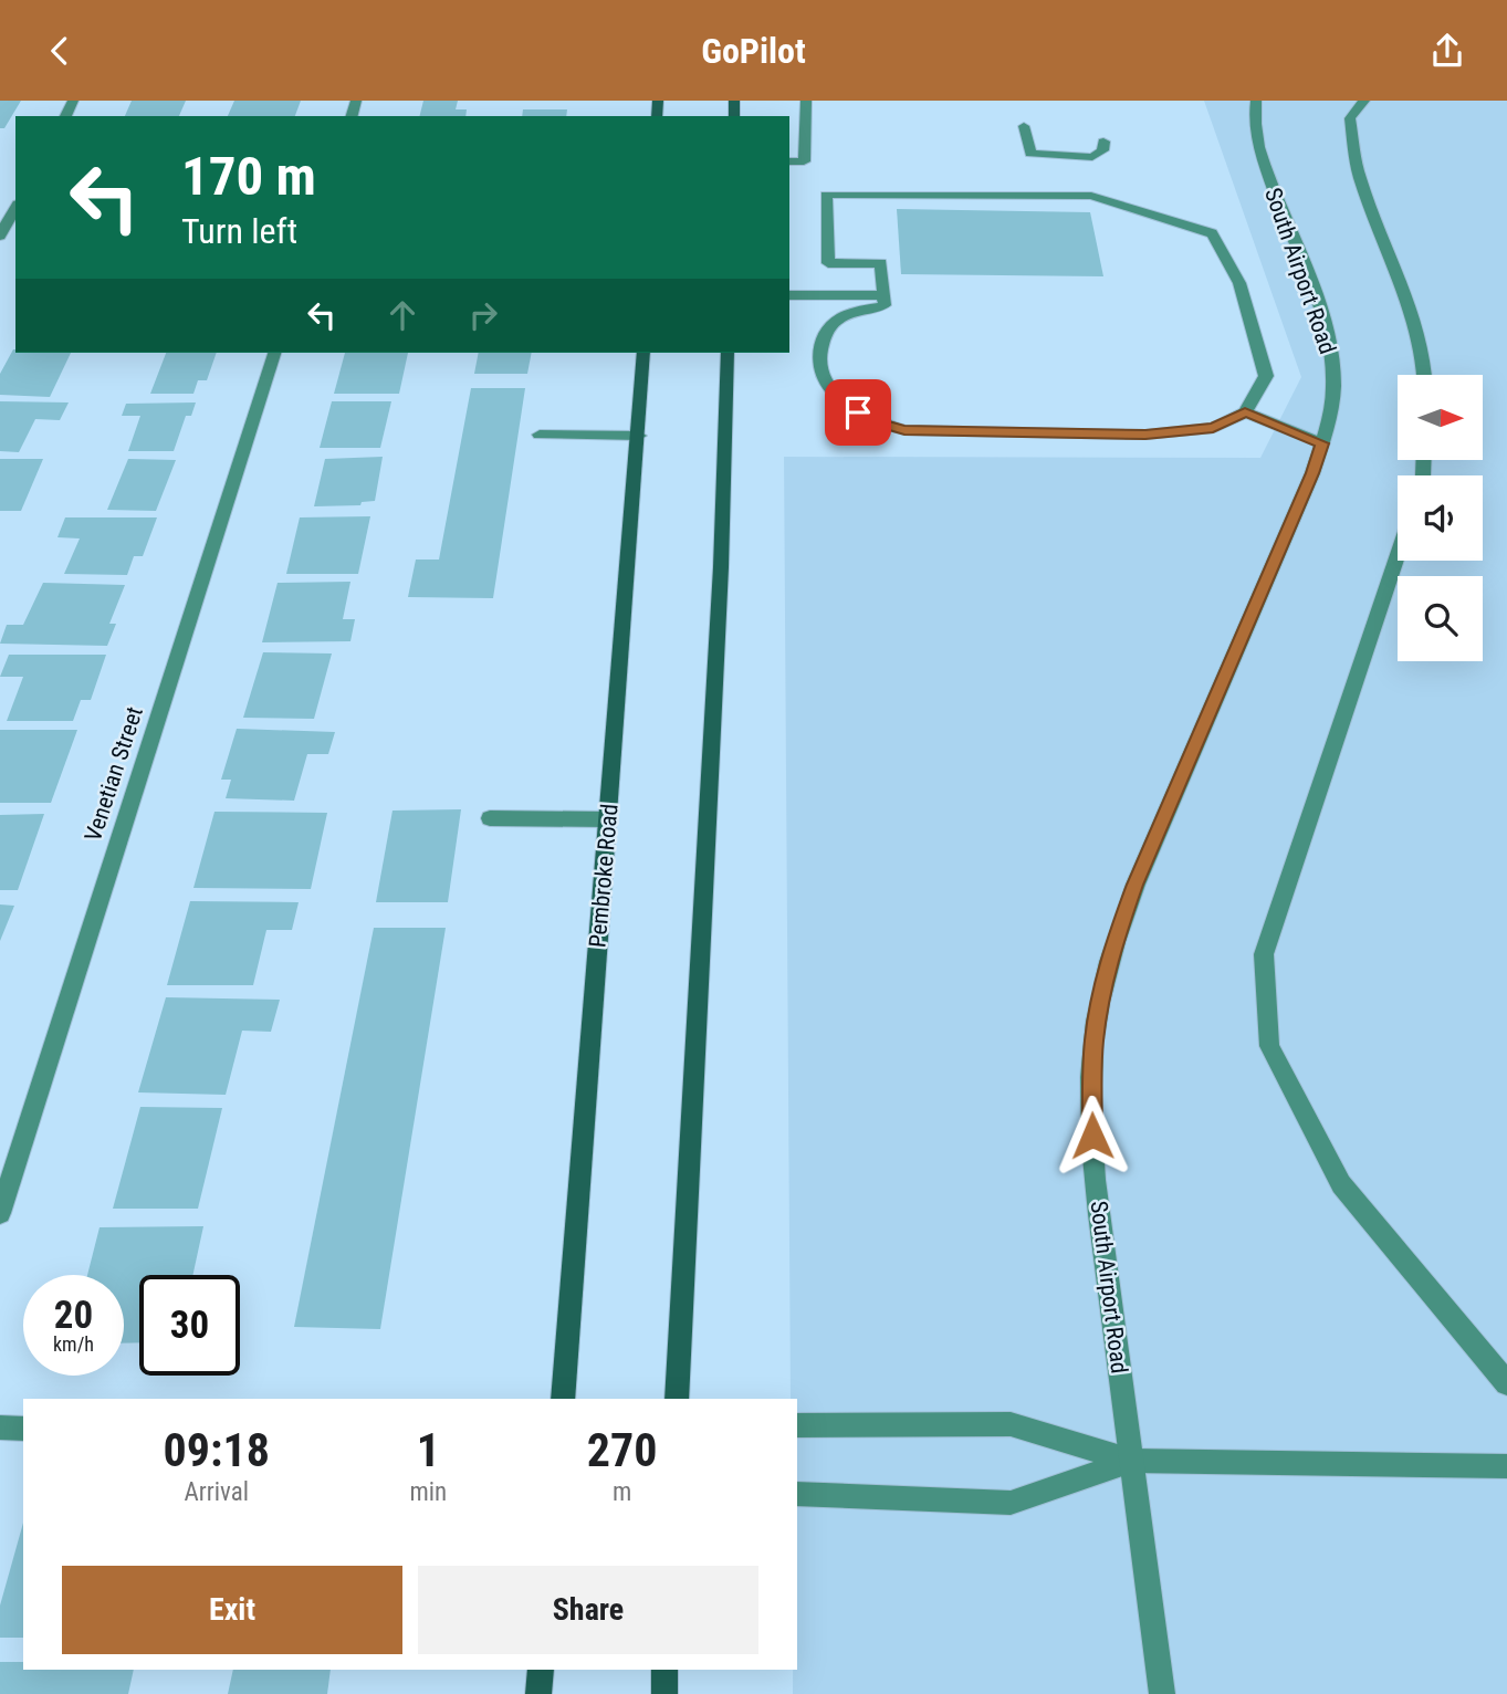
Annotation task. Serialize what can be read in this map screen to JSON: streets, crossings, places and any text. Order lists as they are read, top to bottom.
{
  "streets": {
    "main road": ["Pembroke Road"],
    "street": ["South Airport Road", "Venetian Street"]
  },
  "north": "right",
  "page": {
    "header": "GoPilot",
    "turn": ["170 m", "Turn left"],
    "speed": "20 km/h",
    "limit": "30",
    "eta": [
      "09:18",
      "Arrival",
      "1",
      "min",
      "270",
      "m"
    ],
    "buttons": ["Exit", "Share"]
  }
}
